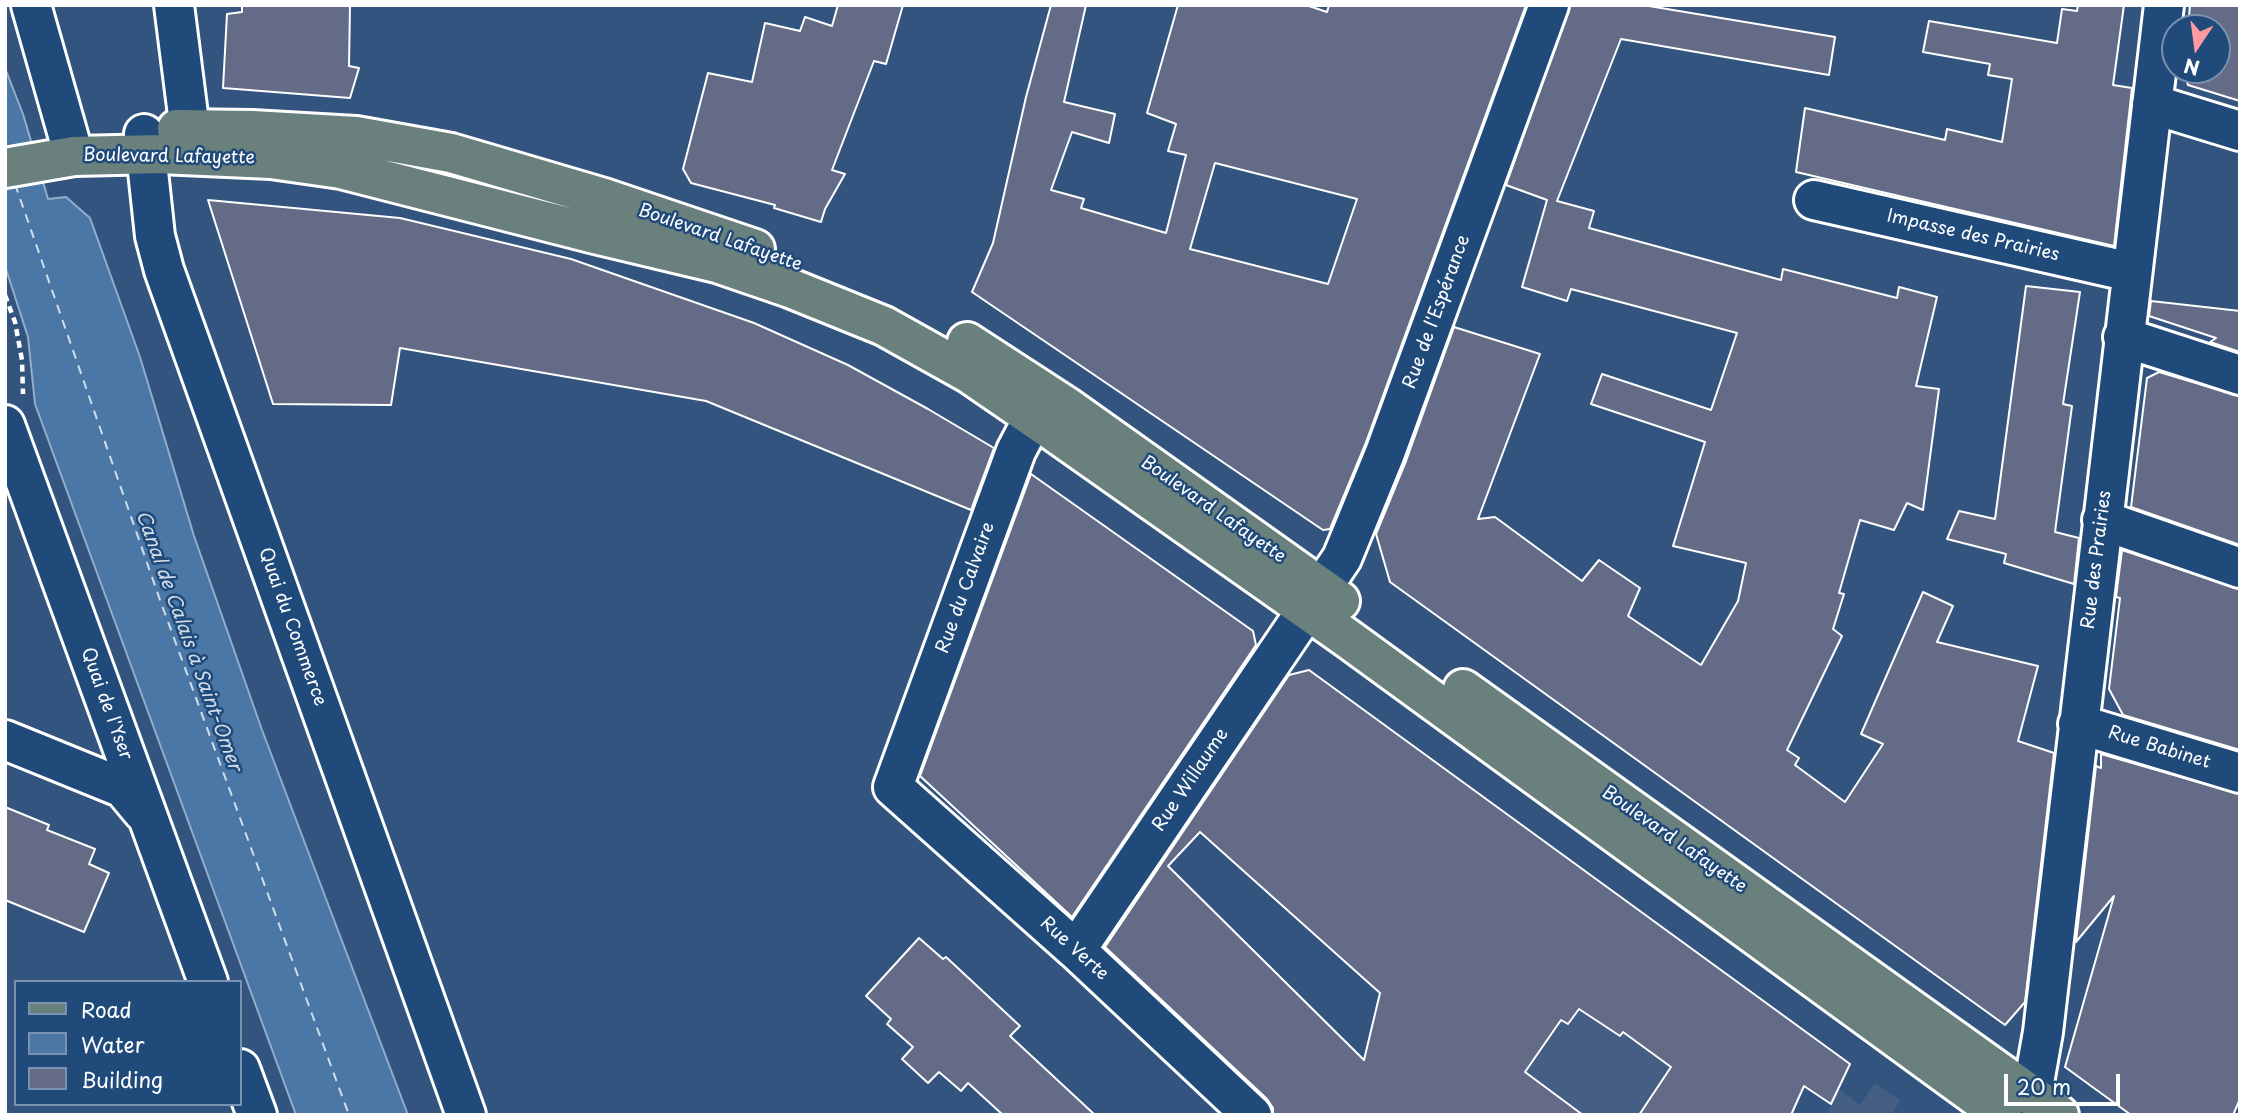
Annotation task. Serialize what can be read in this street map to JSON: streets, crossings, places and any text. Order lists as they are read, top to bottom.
{
  "streets": {
    "main road": ["Boulevard Lafayette"],
    "street": [
      "Impasse des Prairies",
      "Rue de l'Espérance",
      "Rue des Prairies",
      "Rue du Calvaire",
      "Quai du Commerce",
      "Quai de l'Yser",
      "Rue Babinet",
      "Rue Willaume",
      "Rue Verte"
    ]
  },
  "crossings": [
    ["Boulevard Lafayette", "Rue de l'Espérance"],
    ["Boulevard Lafayette", "Rue des Prairies"],
    ["Boulevard Lafayette", "Rue du Calvaire"],
    ["Boulevard Lafayette", "Quai du Commerce"],
    ["Boulevard Lafayette", "Rue Willaume"],
    ["Impasse des Prairies", "Rue des Prairies"],
    ["Rue de l'Espérance", "Rue Willaume"],
    ["Rue des Prairies", "Rue Babinet"],
    ["Rue du Calvaire", "Rue Verte"],
    ["Rue Willaume", "Rue Verte"]
  ],
  "water": ["Canal de Calais à Saint-Omer"],
  "legend": ["Road", "Water", "Building"],
  "scale_bar": "20 m",
  "north": "bottom"
}
